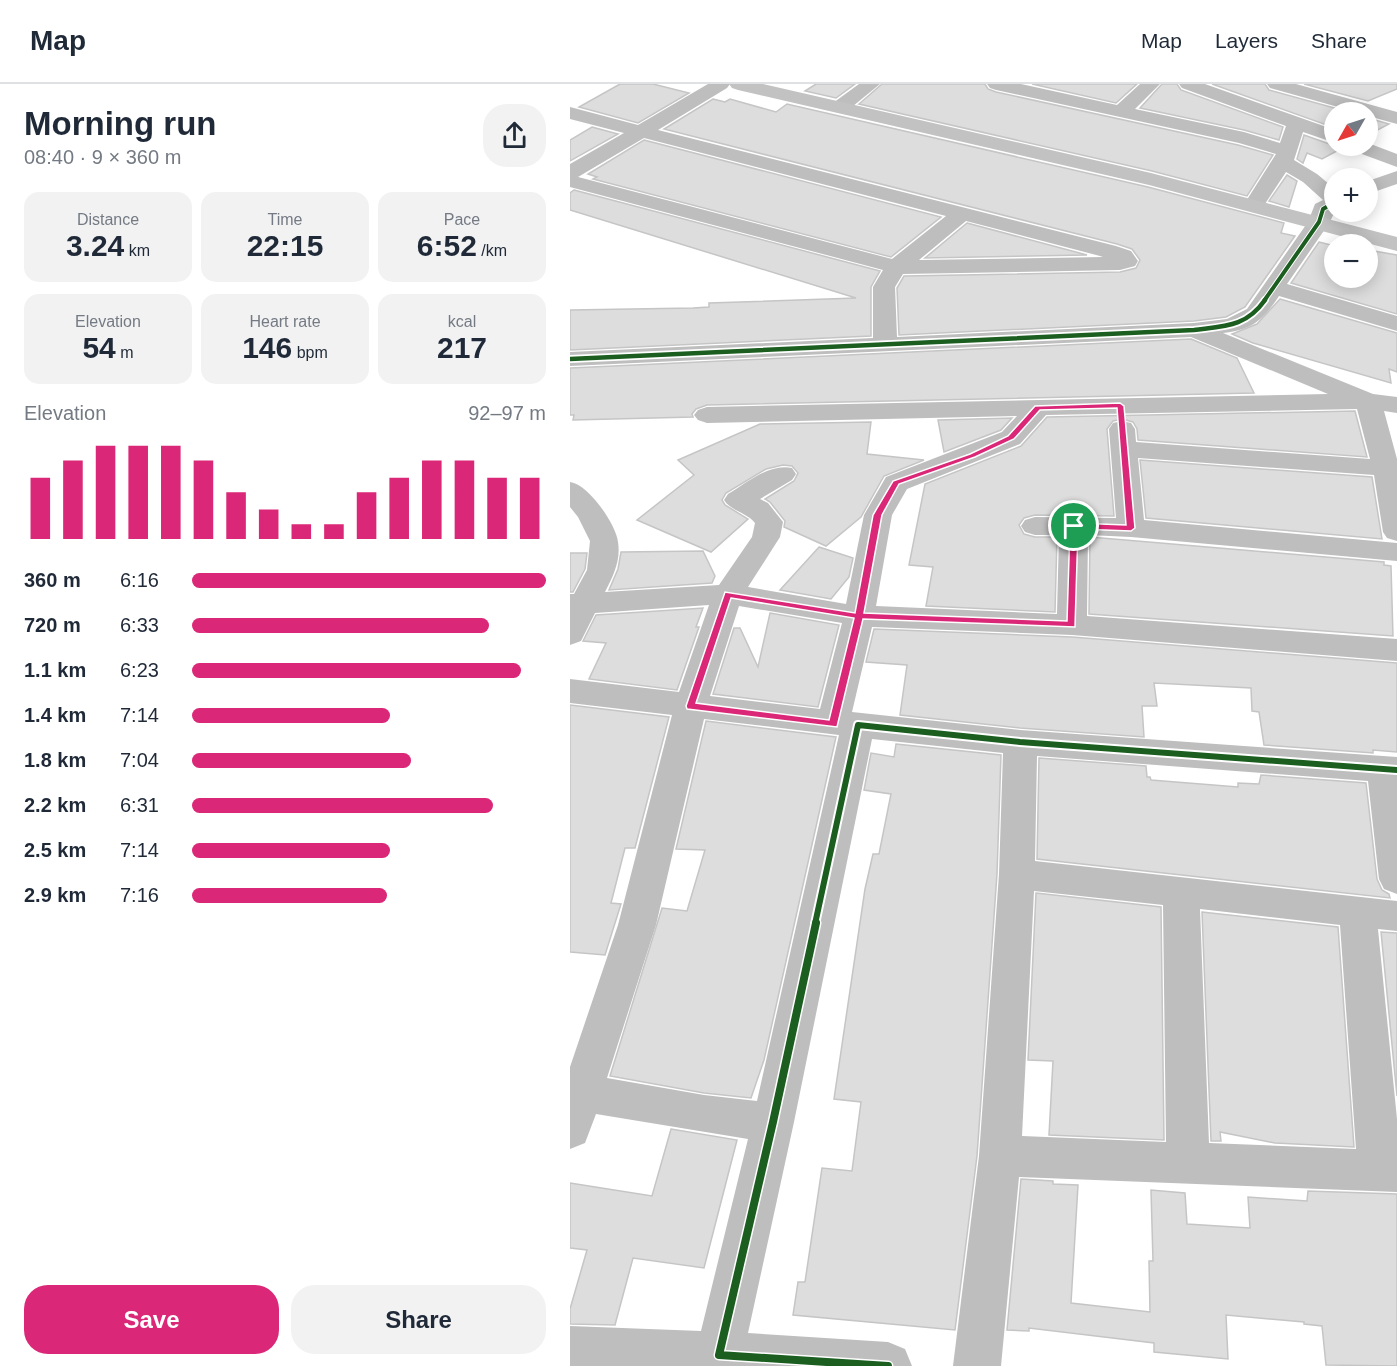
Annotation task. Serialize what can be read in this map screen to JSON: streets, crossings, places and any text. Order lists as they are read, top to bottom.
{
  "north": "bottom left",
  "page": {
    "header": "Map",
    "nav": ["Map", "Layers", "Share"],
    "heading": ["Morning run", "08:40 · 9 × 360 m"],
    "map_buttons": ["+", "−"],
    "stats": [
      ["Distance", "3.24 km"],
      ["Time", "22:15"],
      ["Pace", "6:52 /km"],
      ["Elevation", "54 m"],
      ["Heart rate", "146 bpm"],
      ["kcal", "217"]
    ],
    "chart": ["Elevation", "92–97 m"],
    "list": [
      {
        "name": "360 m",
        "note": "6:16"
      },
      {
        "name": "720 m",
        "note": "6:33"
      },
      {
        "name": "1.1 km",
        "note": "6:23"
      },
      {
        "name": "1.4 km",
        "note": "7:14"
      },
      {
        "name": "1.8 km",
        "note": "7:04"
      },
      {
        "name": "2.2 km",
        "note": "6:31"
      },
      {
        "name": "2.5 km",
        "note": "7:14"
      },
      {
        "name": "2.9 km",
        "note": "7:16"
      }
    ],
    "buttons": ["Save", "Share"]
  }
}
